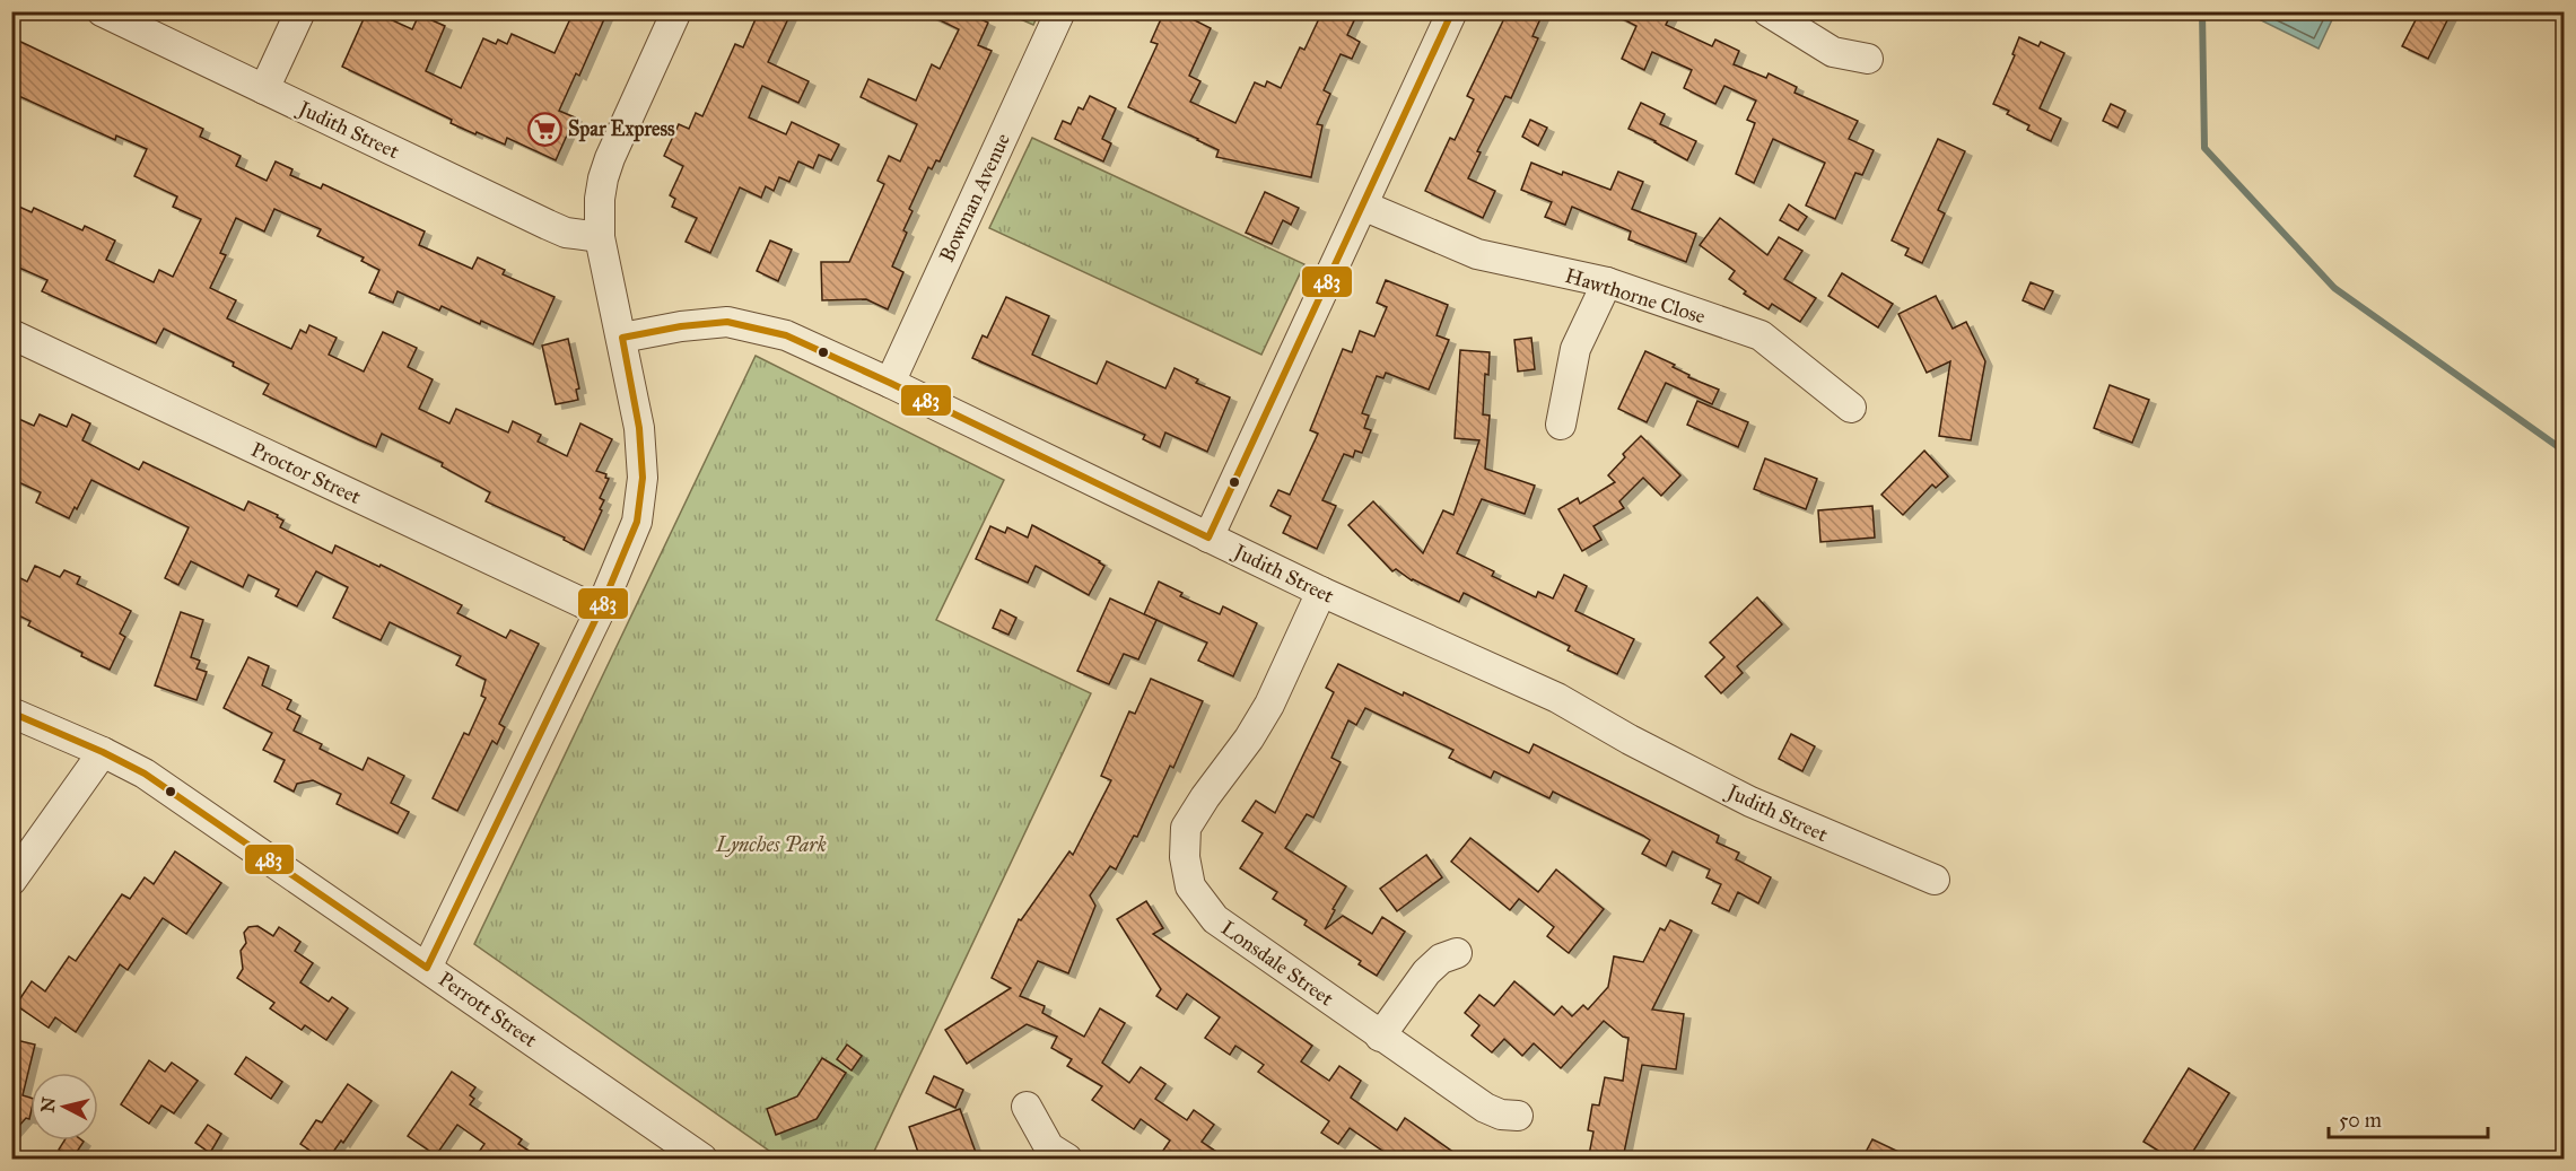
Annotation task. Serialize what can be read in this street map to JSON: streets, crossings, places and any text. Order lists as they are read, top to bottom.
{
  "streets": {
    "street": [
      "Judith Street",
      "Bowman Avenue",
      "Hawthorne Close",
      "Proctor Street",
      "Lonsdale Street",
      "Perrott Street"
    ]
  },
  "crossings": [
    ["Judith Street", "Bowman Avenue"],
    ["Judith Street", "Lonsdale Street"]
  ],
  "parks": ["Lynches Park"],
  "places": {
    "supermarket": ["Spar Express"]
  },
  "lines": ["transit line 483"],
  "scale_bar": "50 m",
  "north": "left"
}
